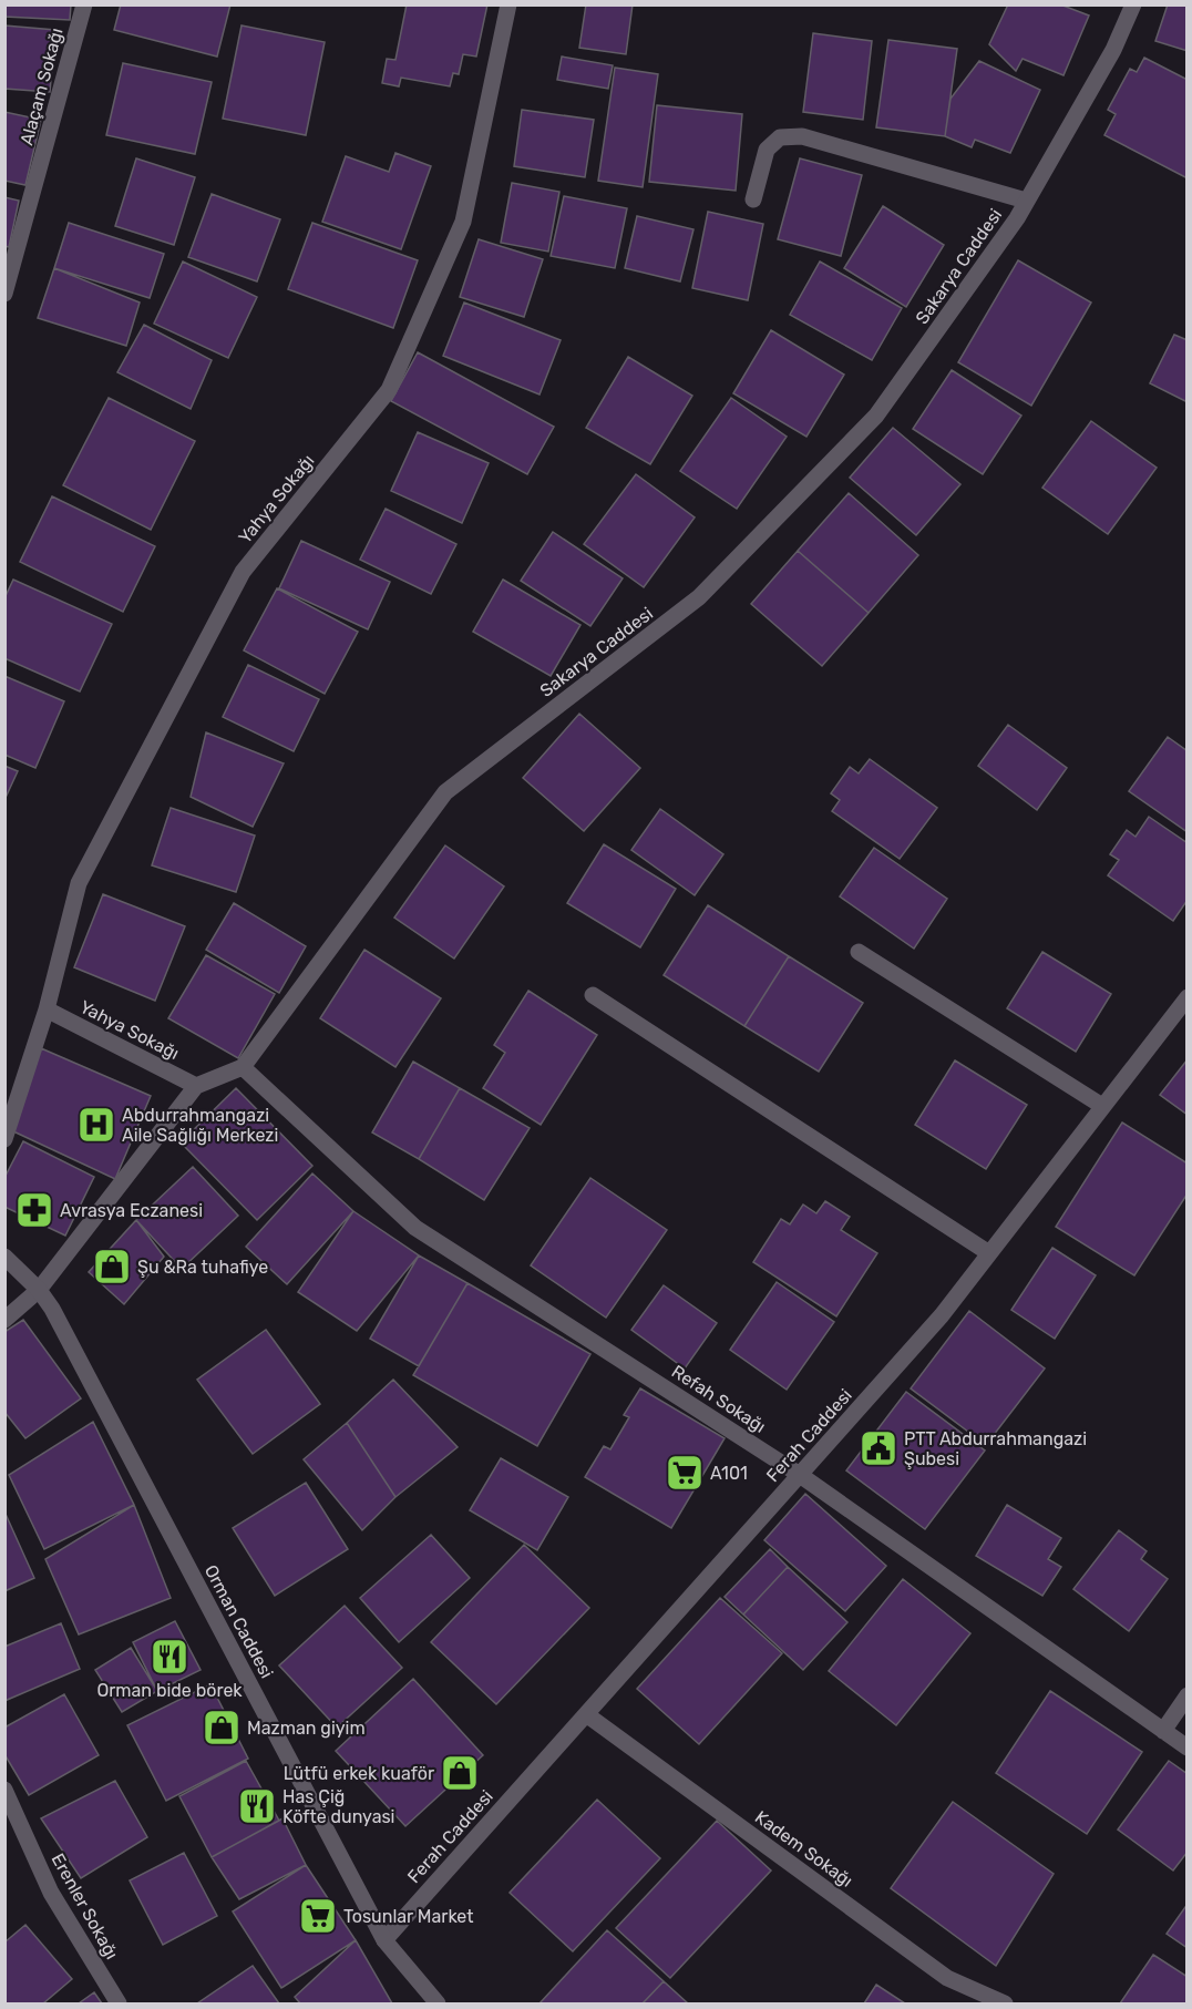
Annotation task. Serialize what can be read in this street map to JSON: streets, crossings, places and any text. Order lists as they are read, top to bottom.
{
  "streets": {
    "street": [
      "Alaçam Sokağı",
      "Sakarya Caddesi",
      "Yahya Sokağı",
      "Refah Sokağı",
      "Ferah Caddesi",
      "Orman Caddesi",
      "Kadem Sokağı",
      "Erenler Sokağı"
    ]
  },
  "crossings": [
    ["Sakarya Caddesi", "Refah Sokağı"],
    ["Refah Sokağı", "Ferah Caddesi"],
    ["Ferah Caddesi", "Orman Caddesi"],
    ["Ferah Caddesi", "Kadem Sokağı"]
  ],
  "places": {
    "hospital": ["Abdurrahmangazi Aile Sağlığı Merkezi"],
    "pharmacy": ["Avrasya Eczanesi"],
    "shop": ["Şu &Ra tuhafiye", "Mazman giyim", "Lütfü erkek kuaför"],
    "public building": ["PTT Abdurrahmangazi Şubesi"],
    "supermarket": ["A101", "Tosunlar Market"],
    "restaurant": ["Orman bide börek", "Has Çiğ Köfte dunyasi"]
  }
}
